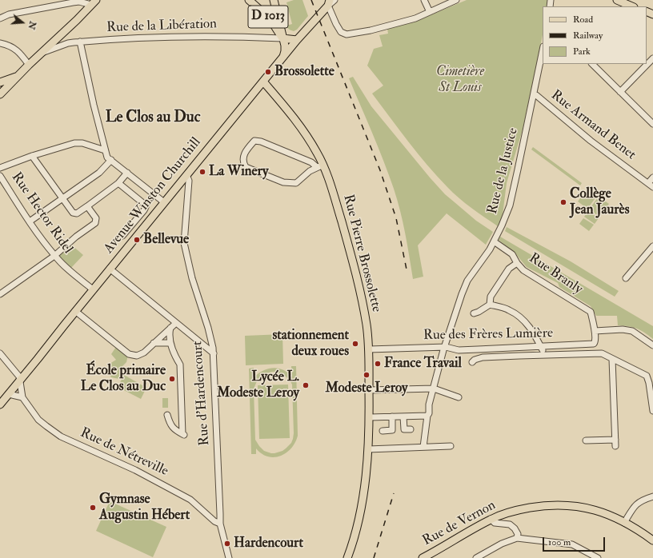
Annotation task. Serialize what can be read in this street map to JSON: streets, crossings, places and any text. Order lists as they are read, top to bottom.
{
  "streets": {
    "main road": [
      "D 1013",
      "Avenue Winston Churchill",
      "Rue Pierre Brossolette",
      "Rue de Vernon"
    ],
    "street": [
      "Rue de la Libération",
      "Rue Armand Benet",
      "Rue de la Justice",
      "Rue Hector Ridel",
      "Rue Branly",
      "Rue des Frères Lumière",
      "Rue d'Hardencourt",
      "Rue de Nétreville"
    ]
  },
  "crossings": [
    ["D 1013", "Rue de la Libération"],
    ["D 1013", "Avenue Winston Churchill"],
    ["Rue Armand Benet", "Rue de la Justice"],
    ["Rue de la Justice", "Rue Branly"],
    ["Rue de la Justice", "Rue des Frères Lumière"],
    ["Avenue Winston Churchill", "Rue Hector Ridel"],
    ["Avenue Winston Churchill", "Rue Pierre Brossolette"],
    ["Avenue Winston Churchill", "Rue d'Hardencourt"],
    ["Avenue Winston Churchill", "Rue de Nétreville"],
    ["Rue Pierre Brossolette", "Rue des Frères Lumière"],
    ["Rue Branly", "Rue des Frères Lumière"],
    ["Rue d'Hardencourt", "Rue de Nétreville"]
  ],
  "districts": ["Le Clos au Duc"],
  "parks": ["Cimetière St Louis"],
  "places": [
    "Brossolette",
    "La Winery",
    "Collège Jean Jaurès",
    "Bellevue",
    "stationnement deux roues",
    "France Travail",
    "Modeste Leroy",
    "École primaire Le Clos au Duc",
    "Lycée L. Modeste Leroy",
    "Gymnase Augustin Hébert",
    "Hardencourt"
  ],
  "legend": ["Road", "Railway", "Park"],
  "scale_bar": "100 m",
  "north": "right"
}
